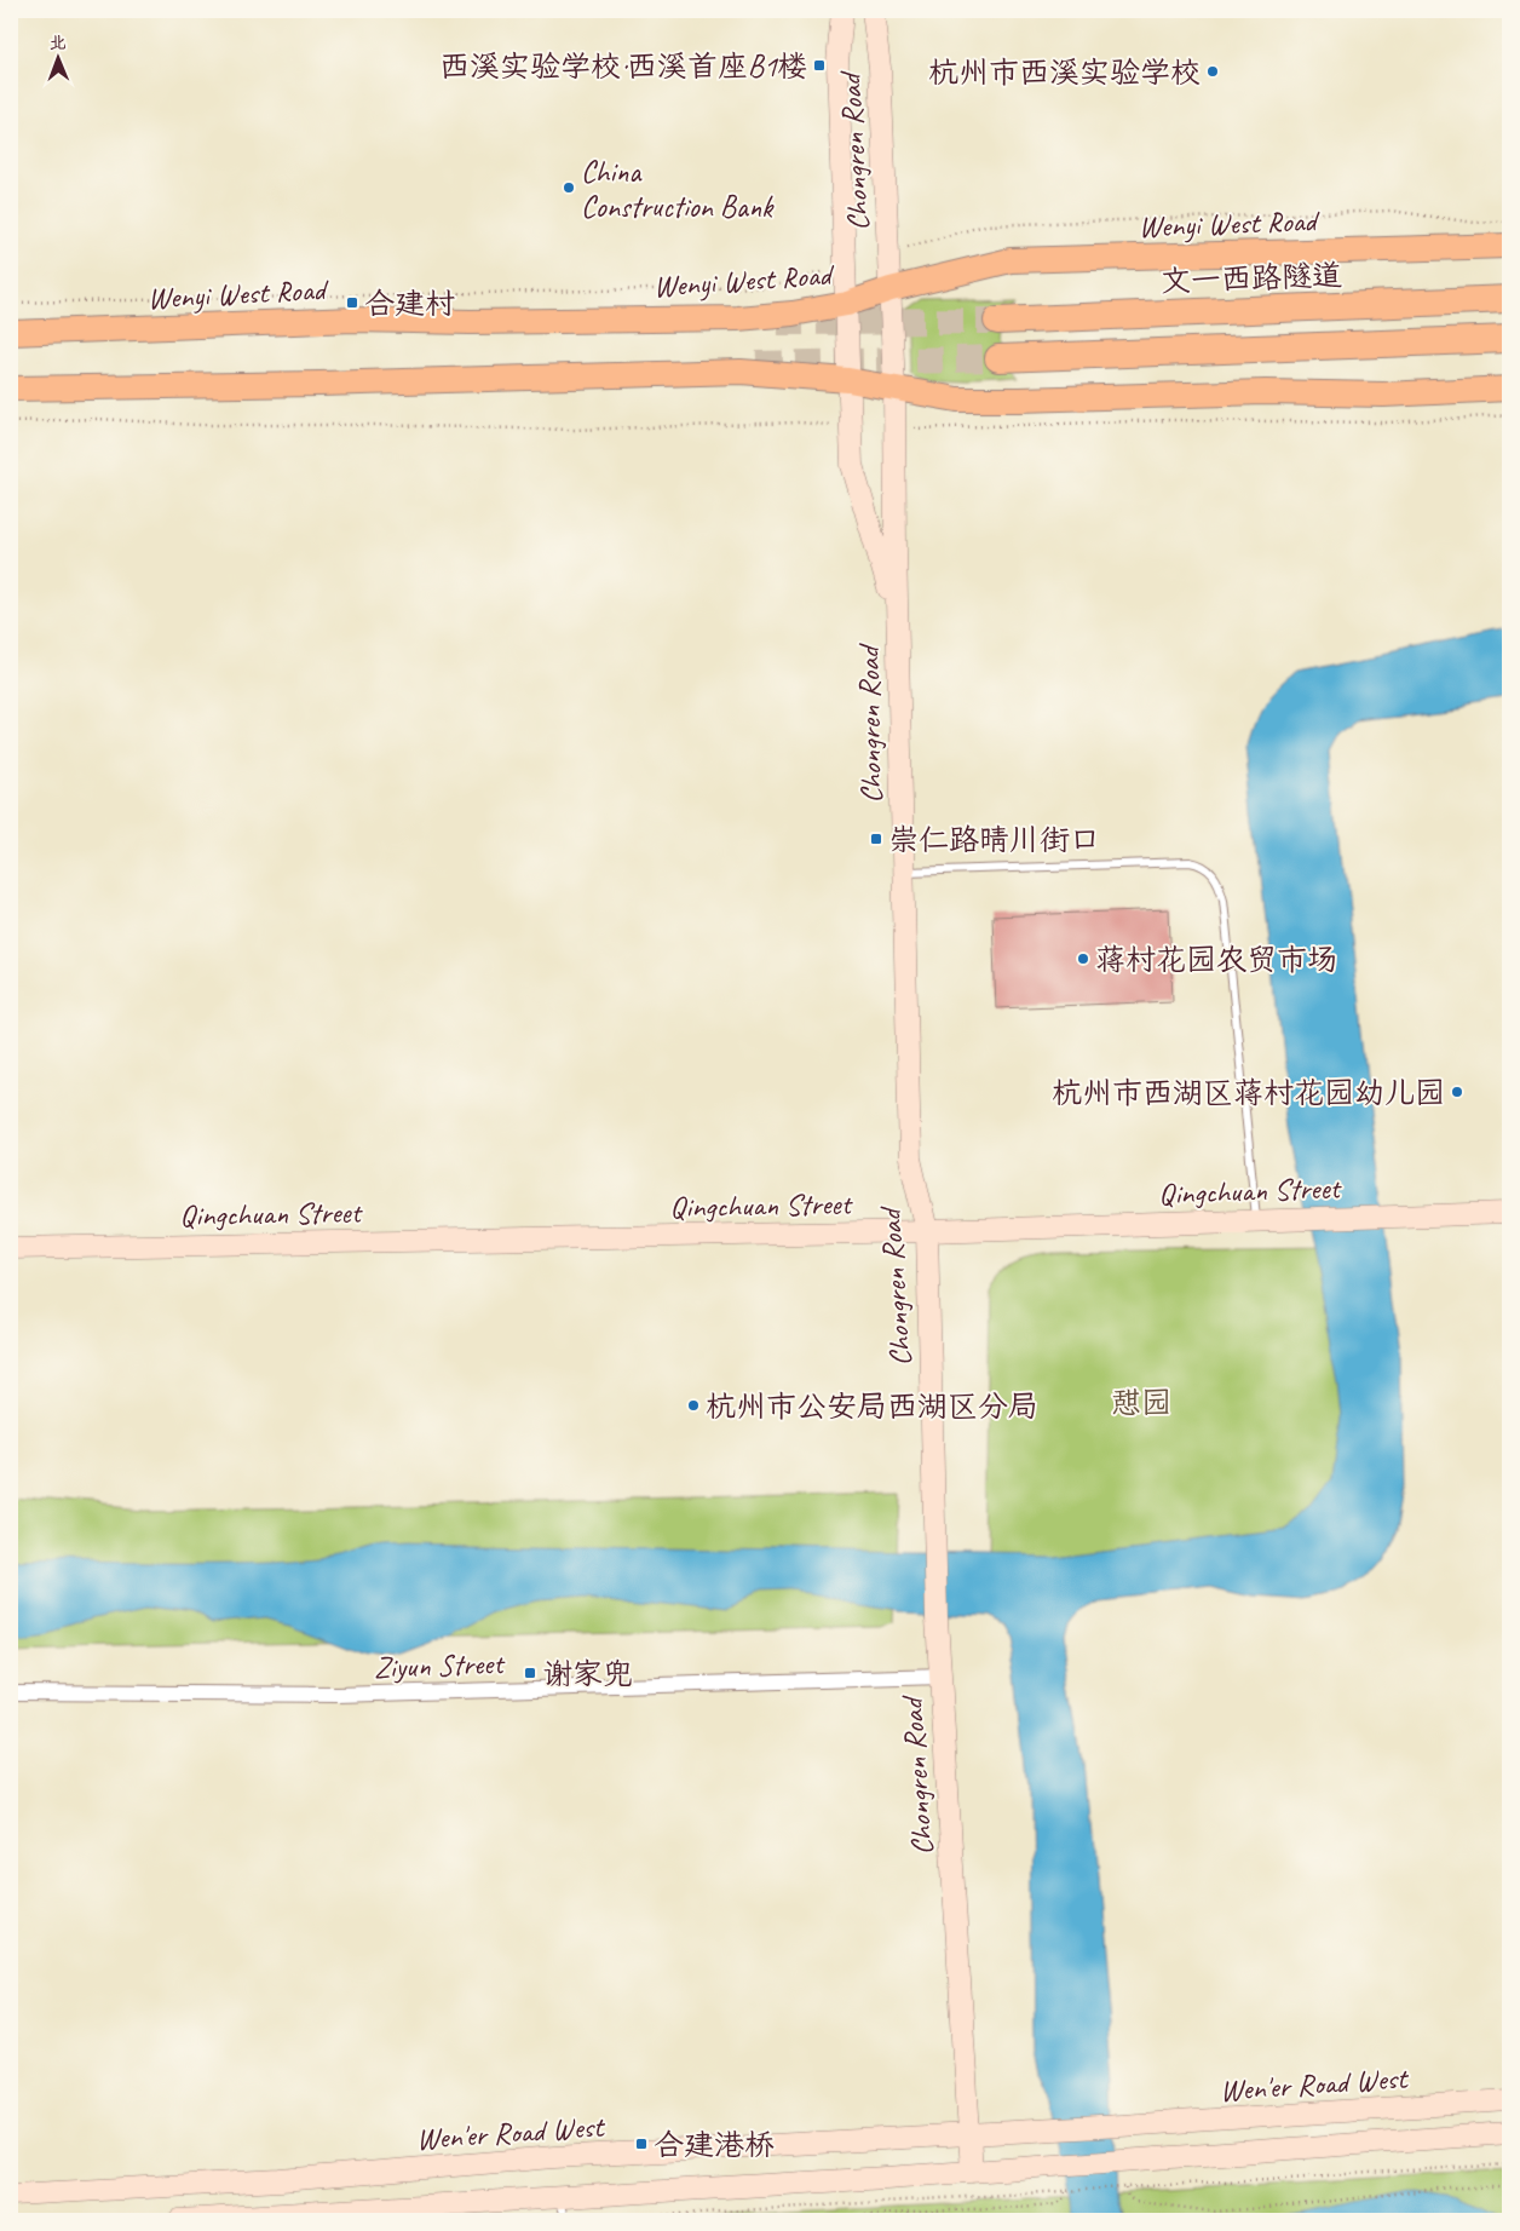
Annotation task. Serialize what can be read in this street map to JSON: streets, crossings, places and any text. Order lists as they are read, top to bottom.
{
  "streets": {
    "highway": ["文一西路隧道"],
    "main road": ["Wenyi West Road"],
    "street": [
      "Chongren Road",
      "Qingchuan Street",
      "Ziyun Street",
      "Wen'er Road West"
    ]
  },
  "crossings": [
    ["Chongren Road", "Wenyi West Road"],
    ["Chongren Road", "Qingchuan Street"],
    ["Chongren Road", "Ziyun Street"],
    ["Chongren Road", "Wen'er Road West"]
  ],
  "parks": ["憇园"],
  "places": {
    "transit": [
      "西溪实验学校·西溪首座B1楼",
      "合建村",
      "崇仁路晴川街口",
      "谢家兜",
      "合建港桥"
    ],
    "other": [
      "杭州市西溪实验学校",
      "China Construction Bank",
      "蒋村花园农贸市场",
      "杭州市西湖区蒋村花园幼儿园",
      "杭州市公安局西湖区分局"
    ]
  },
  "north": "top"
}
